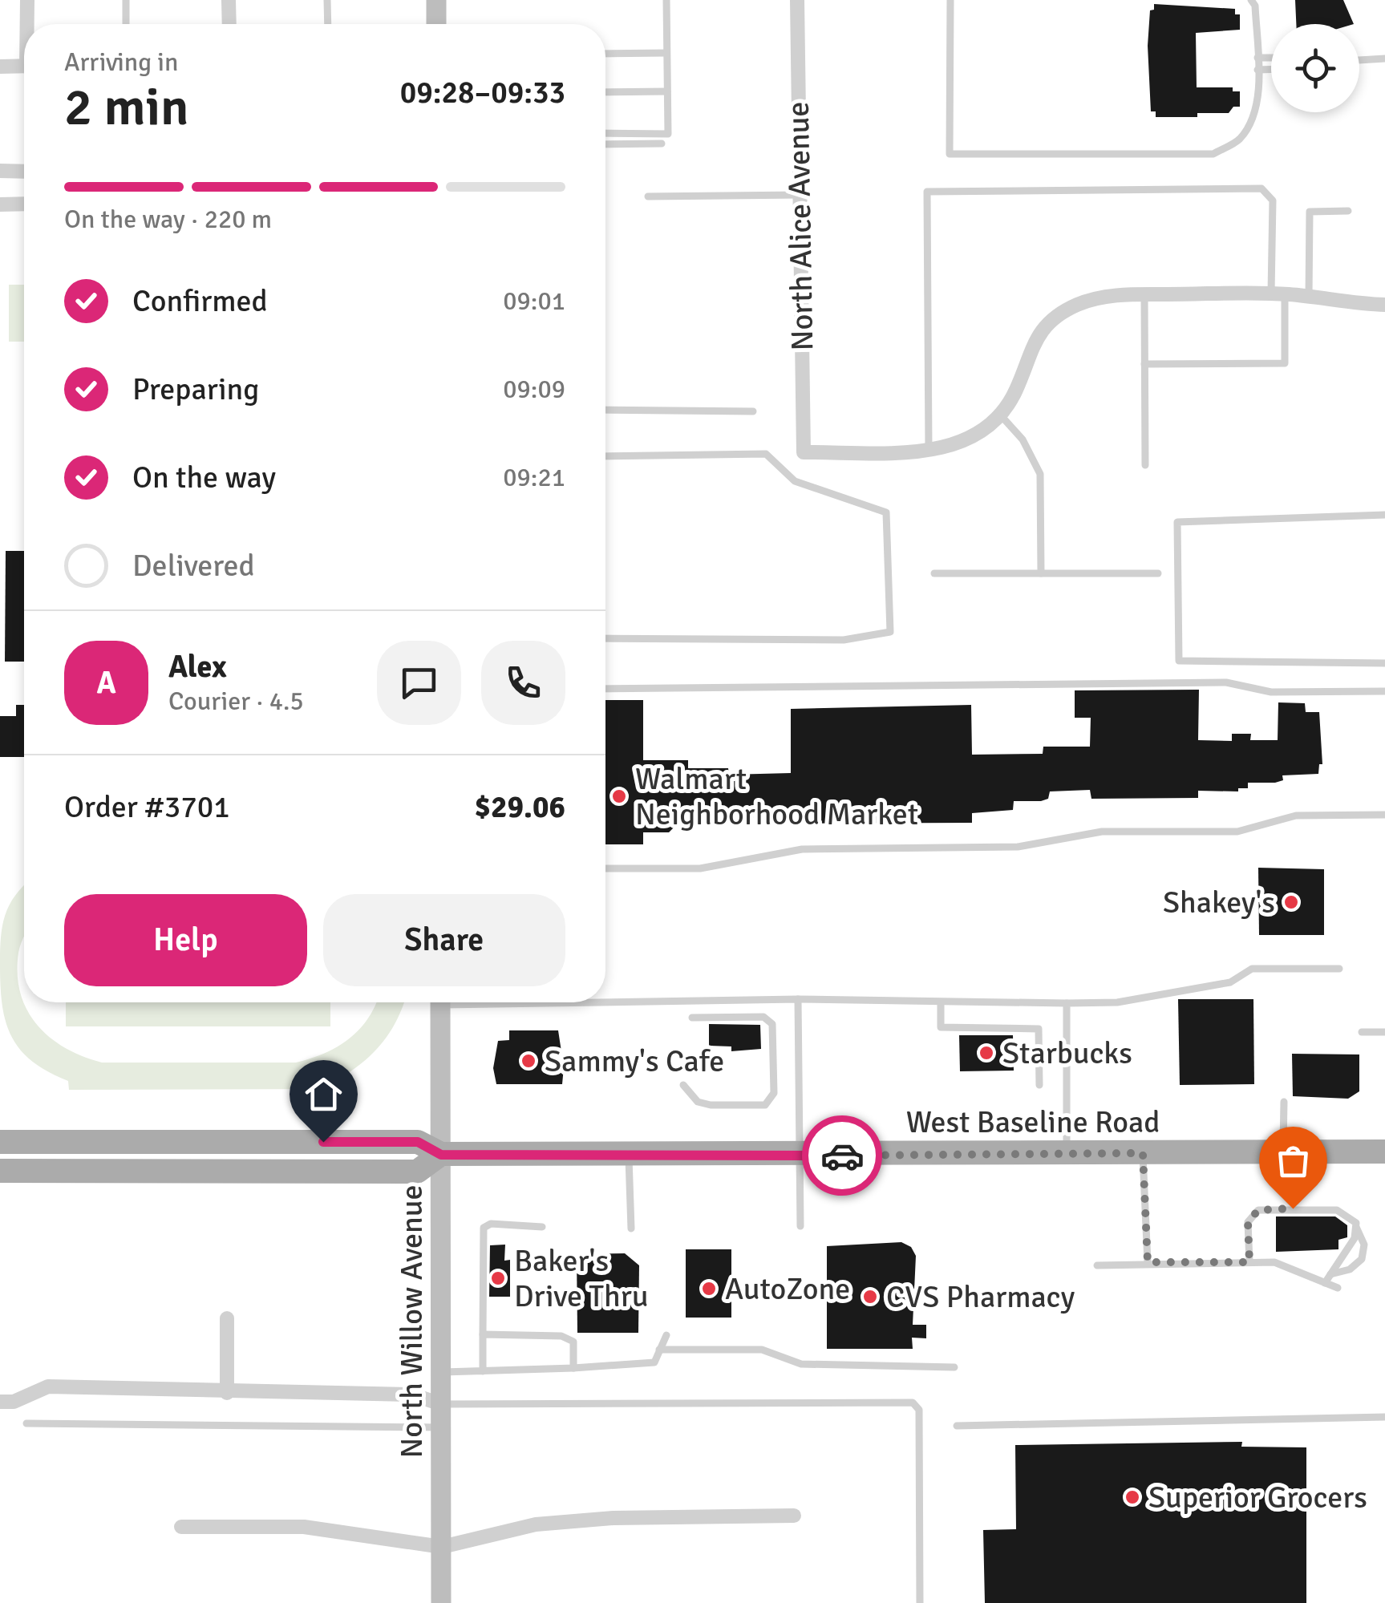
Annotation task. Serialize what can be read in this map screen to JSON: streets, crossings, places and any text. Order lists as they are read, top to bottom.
{
  "streets": {
    "main road": ["West Baseline Road"],
    "street": ["North Alice Avenue", "North Willow Avenue"]
  },
  "crossings": [
    ["West Baseline Road", "North Willow Avenue"]
  ],
  "places": [
    "Walmart Neighborhood Market",
    "Shakey's",
    "Starbucks",
    "Sammy's Cafe",
    "Baker's Drive Thru",
    "AutoZone",
    "CVS Pharmacy",
    "Superior Grocers"
  ],
  "page": {
    "heading": ["2 min", "Arriving in", "09:28–09:33"],
    "panel": [
      "Alex",
      "Courier · 4.5",
      "Order #3701",
      "$29.06"
    ],
    "bar": "On the way · 220 m",
    "list": [
      ["Confirmed", "09:01"],
      ["Preparing", "09:09"],
      ["On the way", "09:21"],
      "Delivered"
    ],
    "round": "A",
    "buttons": ["Help", "Share"]
  }
}
